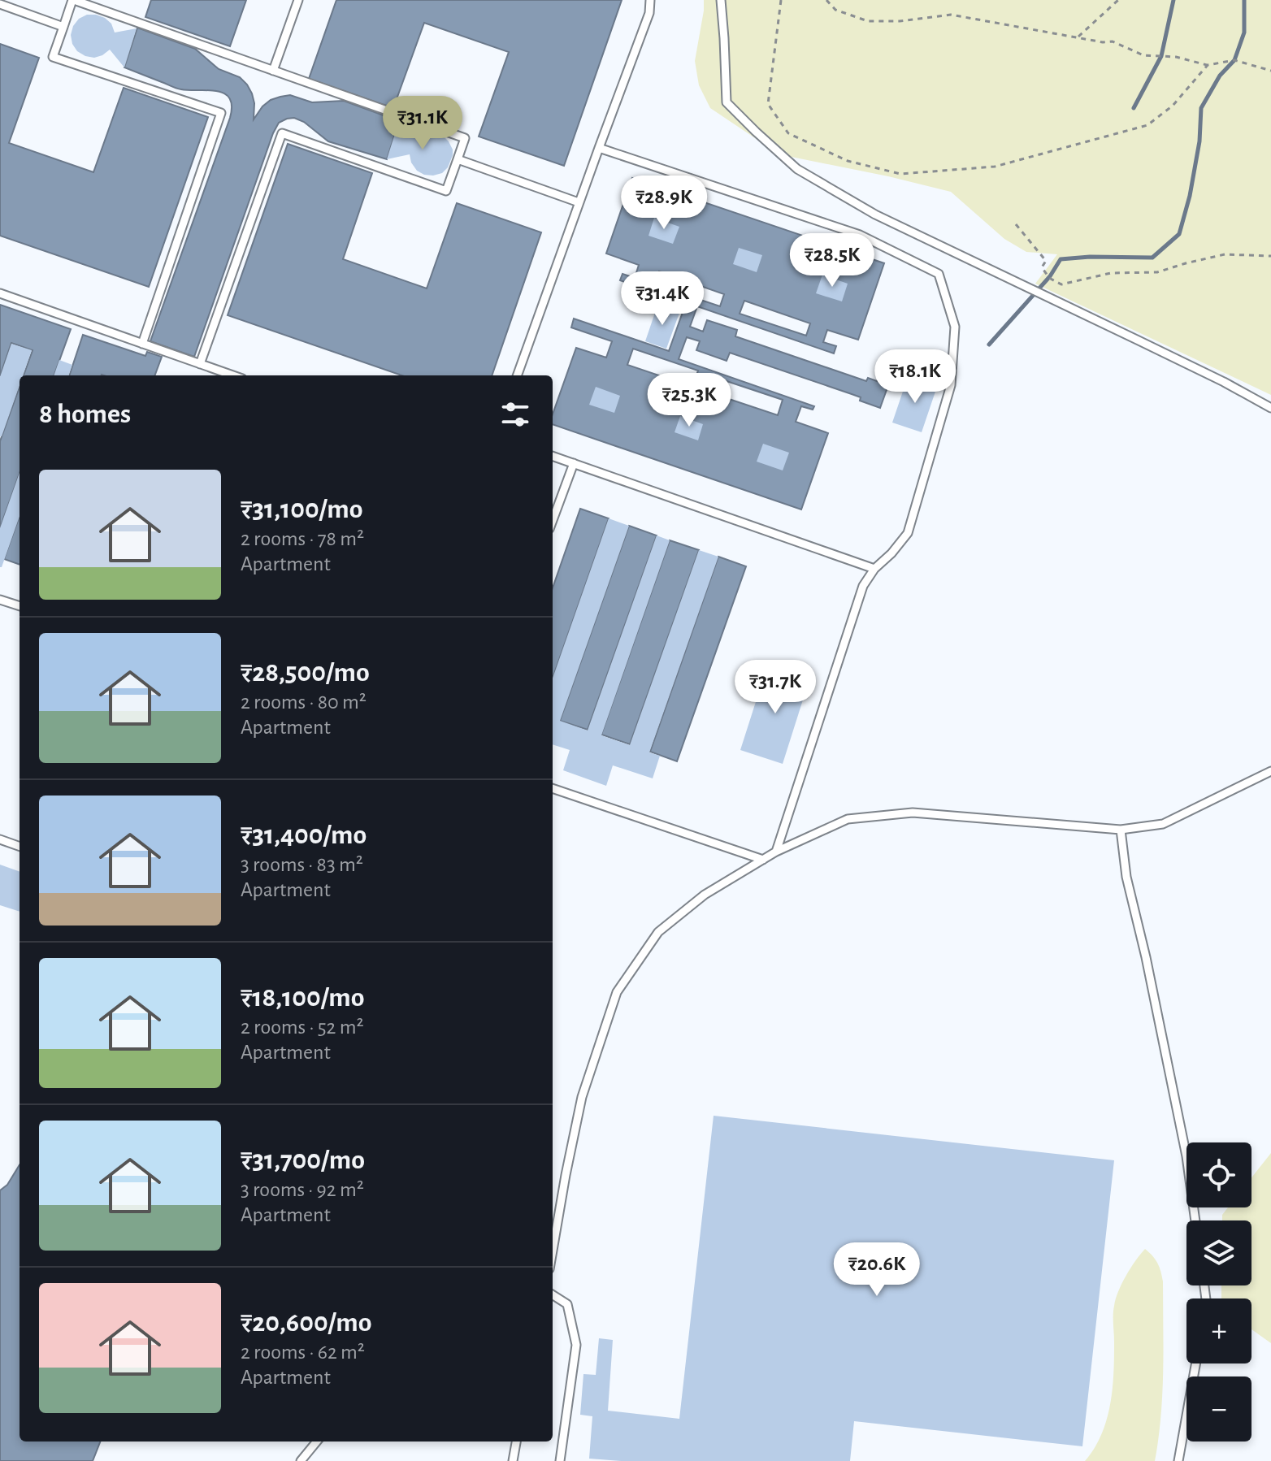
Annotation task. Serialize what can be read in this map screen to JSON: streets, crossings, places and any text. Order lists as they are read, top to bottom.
{
  "page": {
    "price": [
      "₹31.1K",
      "₹28.9K",
      "₹28.5K",
      "₹31.4K",
      "₹18.1K",
      "₹25.3K",
      "₹31.7K",
      "₹20.6K"
    ],
    "heading": "8 homes",
    "list": [
      {
        "name": "₹31,100/mo",
        "note": "2 rooms · 78 m² · Apartment"
      },
      {
        "name": "₹28,500/mo",
        "note": "2 rooms · 80 m² · Apartment"
      },
      {
        "name": "₹31,400/mo",
        "note": "3 rooms · 83 m² · Apartment"
      },
      {
        "name": "₹18,100/mo",
        "note": "2 rooms · 52 m² · Apartment"
      },
      {
        "name": "₹31,700/mo",
        "note": "3 rooms · 92 m² · Apartment"
      },
      {
        "name": "₹20,600/mo",
        "note": "2 rooms · 62 m² · Apartment"
      }
    ],
    "map_buttons": ["+", "−"]
  }
}
